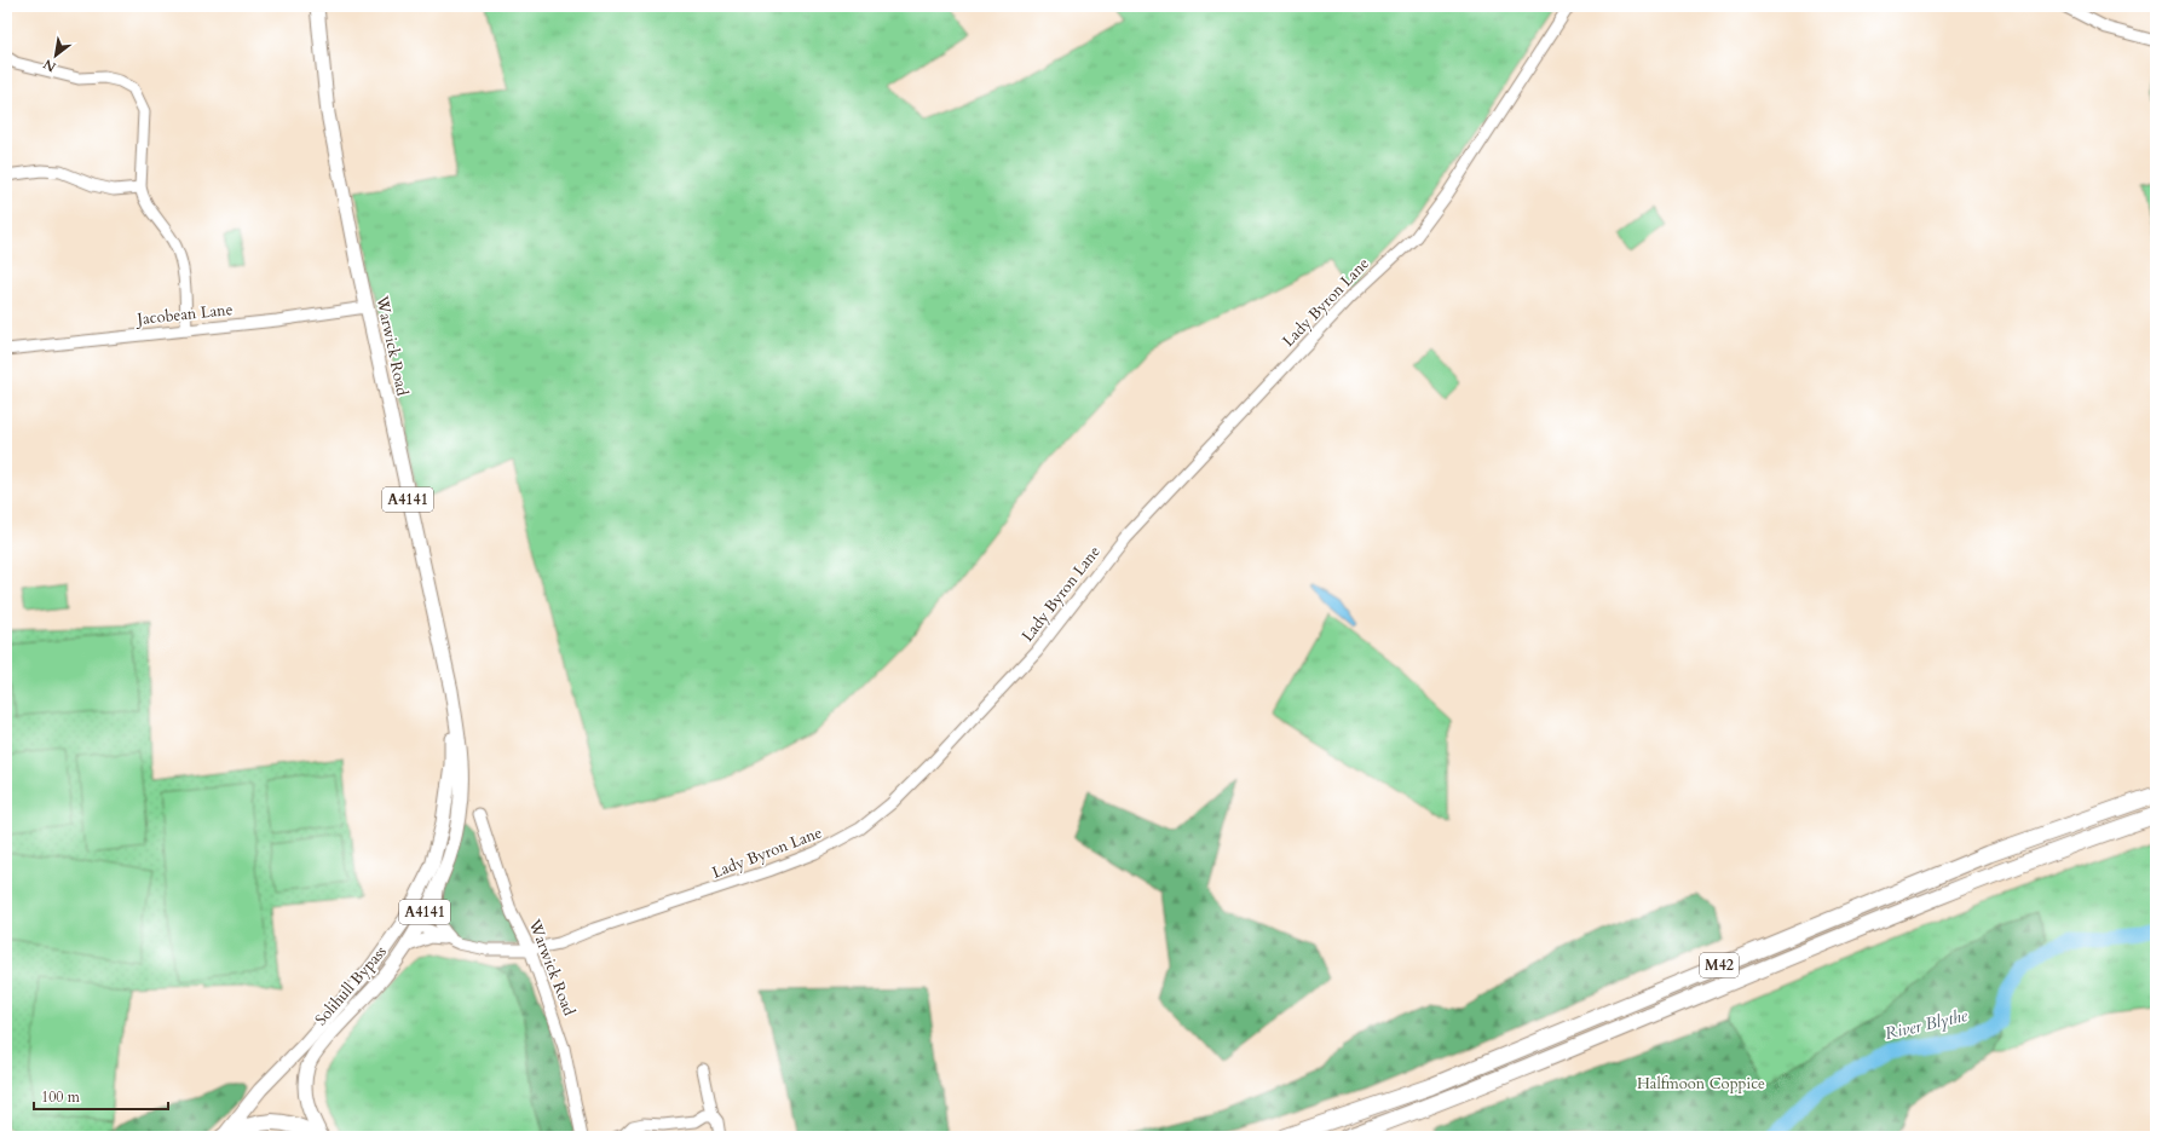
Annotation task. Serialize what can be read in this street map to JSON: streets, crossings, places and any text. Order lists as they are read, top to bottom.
{
  "streets": {
    "highway": ["M42"],
    "main road": ["Warwick Road", "A4141", "Solihull Bypass"],
    "street": ["Lady Byron Lane", "Jacobean Lane"]
  },
  "crossings": [
    ["Lady Byron Lane", "Warwick Road"],
    ["Lady Byron Lane", "Solihull Bypass"],
    ["Jacobean Lane", "Warwick Road"],
    ["Warwick Road", "Solihull Bypass"]
  ],
  "water": ["River Blythe"],
  "parks": ["Halfmoon Coppice"],
  "scale_bar": "100 m",
  "north": "bottom left"
}
